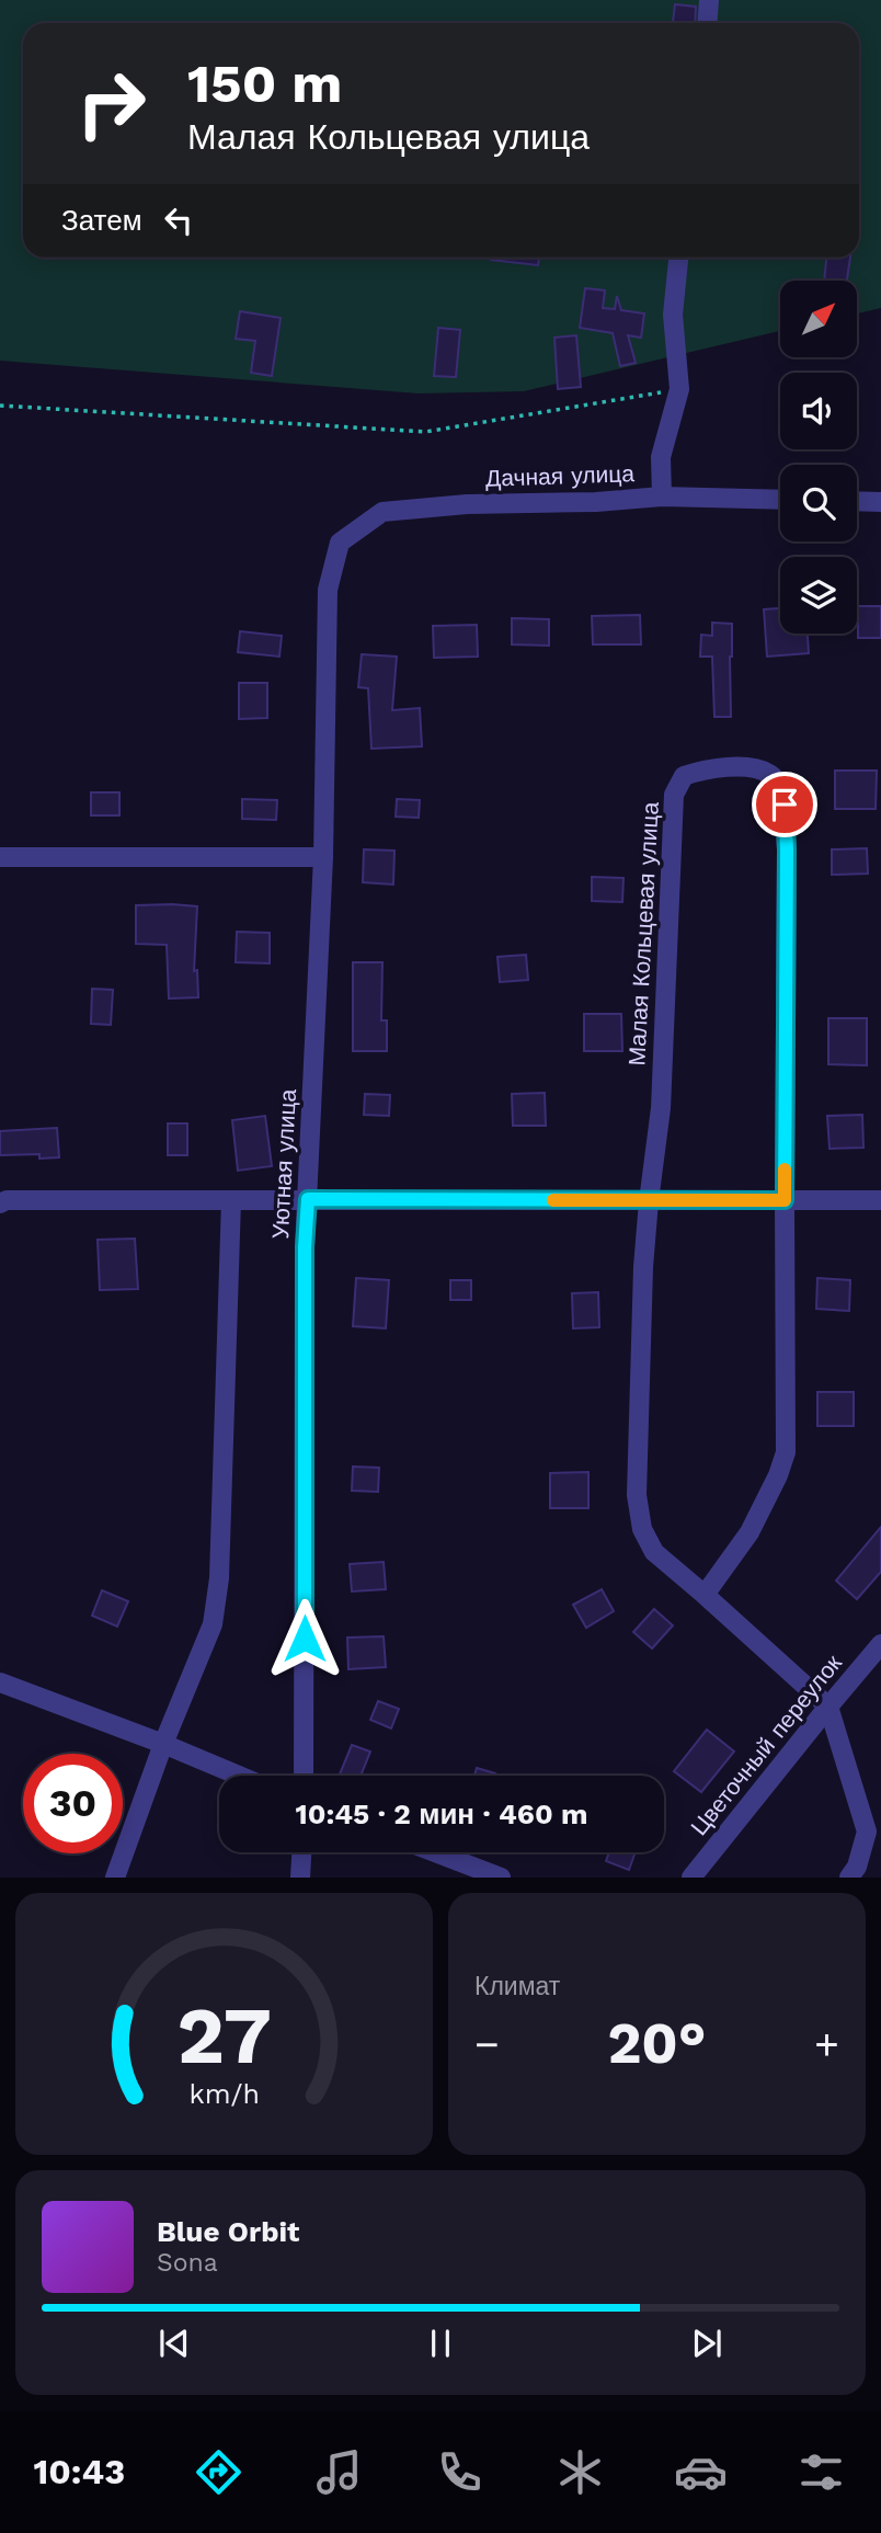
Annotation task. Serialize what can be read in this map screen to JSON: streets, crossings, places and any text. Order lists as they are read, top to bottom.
{
  "streets": {
    "street": [
      "Дачная улица",
      "Малая Кольцевая улица",
      "Уютная улица",
      "Цветочный переулок"
    ]
  },
  "crossings": [
    ["Дачная улица", "Уютная улица"],
    ["Малая Кольцевая улица", "Цветочный переулок"]
  ],
  "north": "top right",
  "page": {
    "turn": ["150 m", "Малая Кольцевая улица"],
    "then": "Затем",
    "limit": "30",
    "trip": "10:45 · 2 мин · 460 m",
    "tile": "Климат",
    "heat": ["−", "20°", "+"],
    "song": ["Blue Orbit", "Sona"],
    "tabs": "10:43",
    "gauge": ["27", "km/h"]
  }
}
